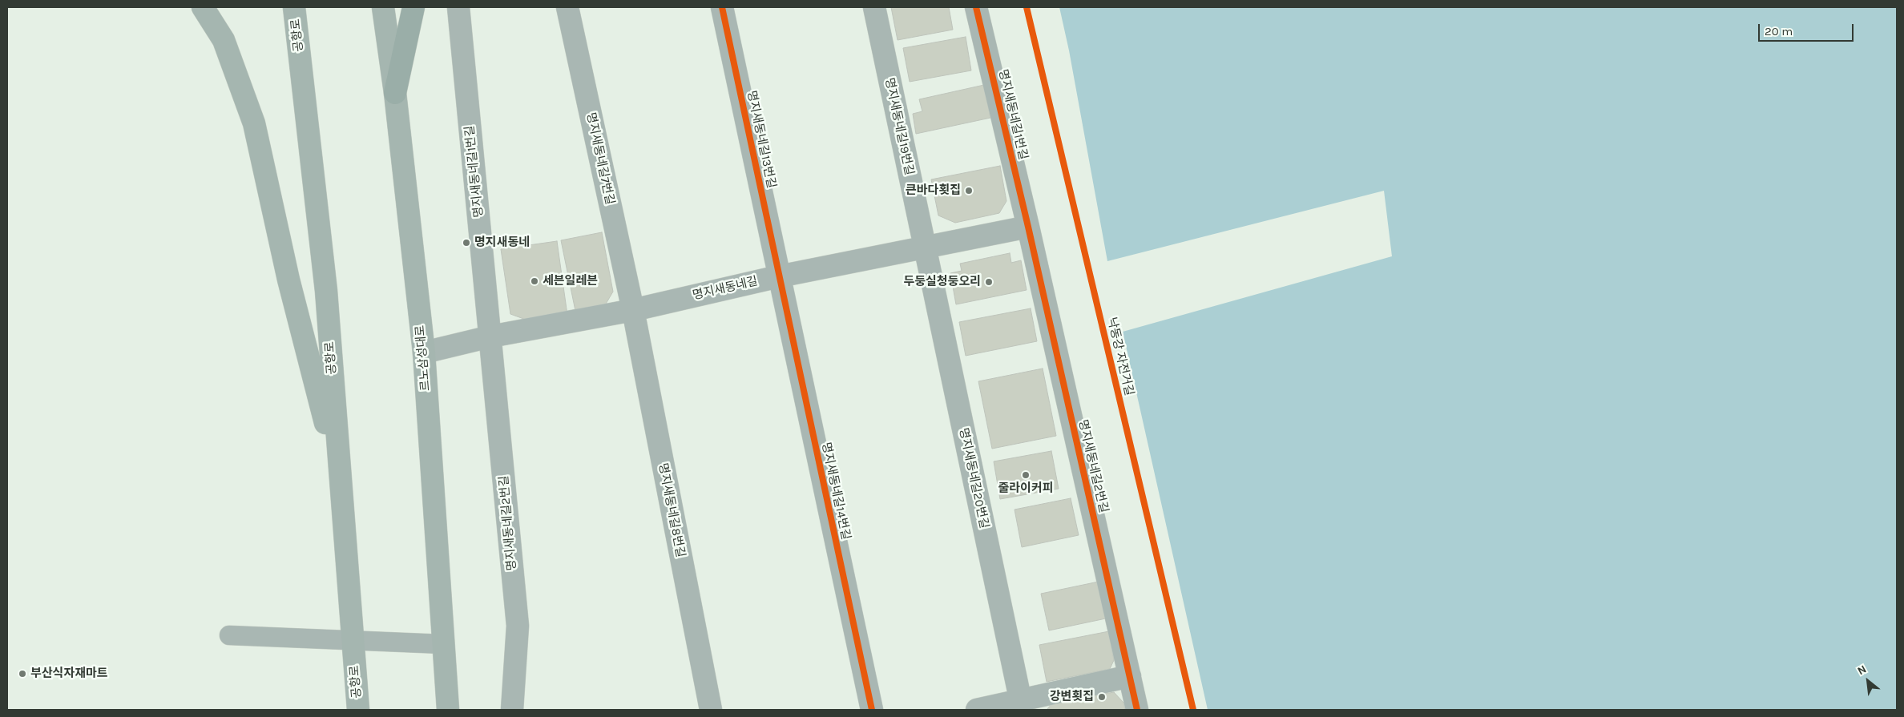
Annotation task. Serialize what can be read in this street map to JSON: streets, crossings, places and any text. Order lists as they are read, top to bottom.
{
  "streets": {
    "main road": ["공항로", "르노삼성대로"],
    "street": [
      "명지새동네길1번길",
      "명지새동네길19번길",
      "명지새동네길13번길",
      "명지새동네길7번길",
      "명지새동네길",
      "명지새동네길2번길",
      "명지새동네길20번길",
      "명지새동네길14번길",
      "명지새동네길8번길"
    ],
    "cycle path": ["낙동강 자전거길"]
  },
  "crossings": [
    ["명지새동네길1번길", "명지새동네길"],
    ["명지새동네길1번길", "명지새동네길2번길"],
    ["명지새동네길19번길", "명지새동네길"],
    ["명지새동네길19번길", "명지새동네길20번길"],
    ["명지새동네길13번길", "명지새동네길"],
    ["명지새동네길13번길", "명지새동네길14번길"],
    ["명지새동네길7번길", "명지새동네길"],
    ["명지새동네길7번길", "명지새동네길8번길"],
    ["명지새동네길", "르노삼성대로"],
    ["명지새동네길", "명지새동네길2번길"],
    ["명지새동네길", "명지새동네길20번길"],
    ["명지새동네길", "명지새동네길14번길"],
    ["명지새동네길", "명지새동네길8번길"]
  ],
  "places": [
    "큰바다횟집",
    "명지새동네",
    "세븐일레븐",
    "두둥실청둥오리",
    "줄라이커피",
    "부산식자재마트",
    "강변횟집"
  ],
  "scale_bar": "20 m",
  "north": "top left"
}
